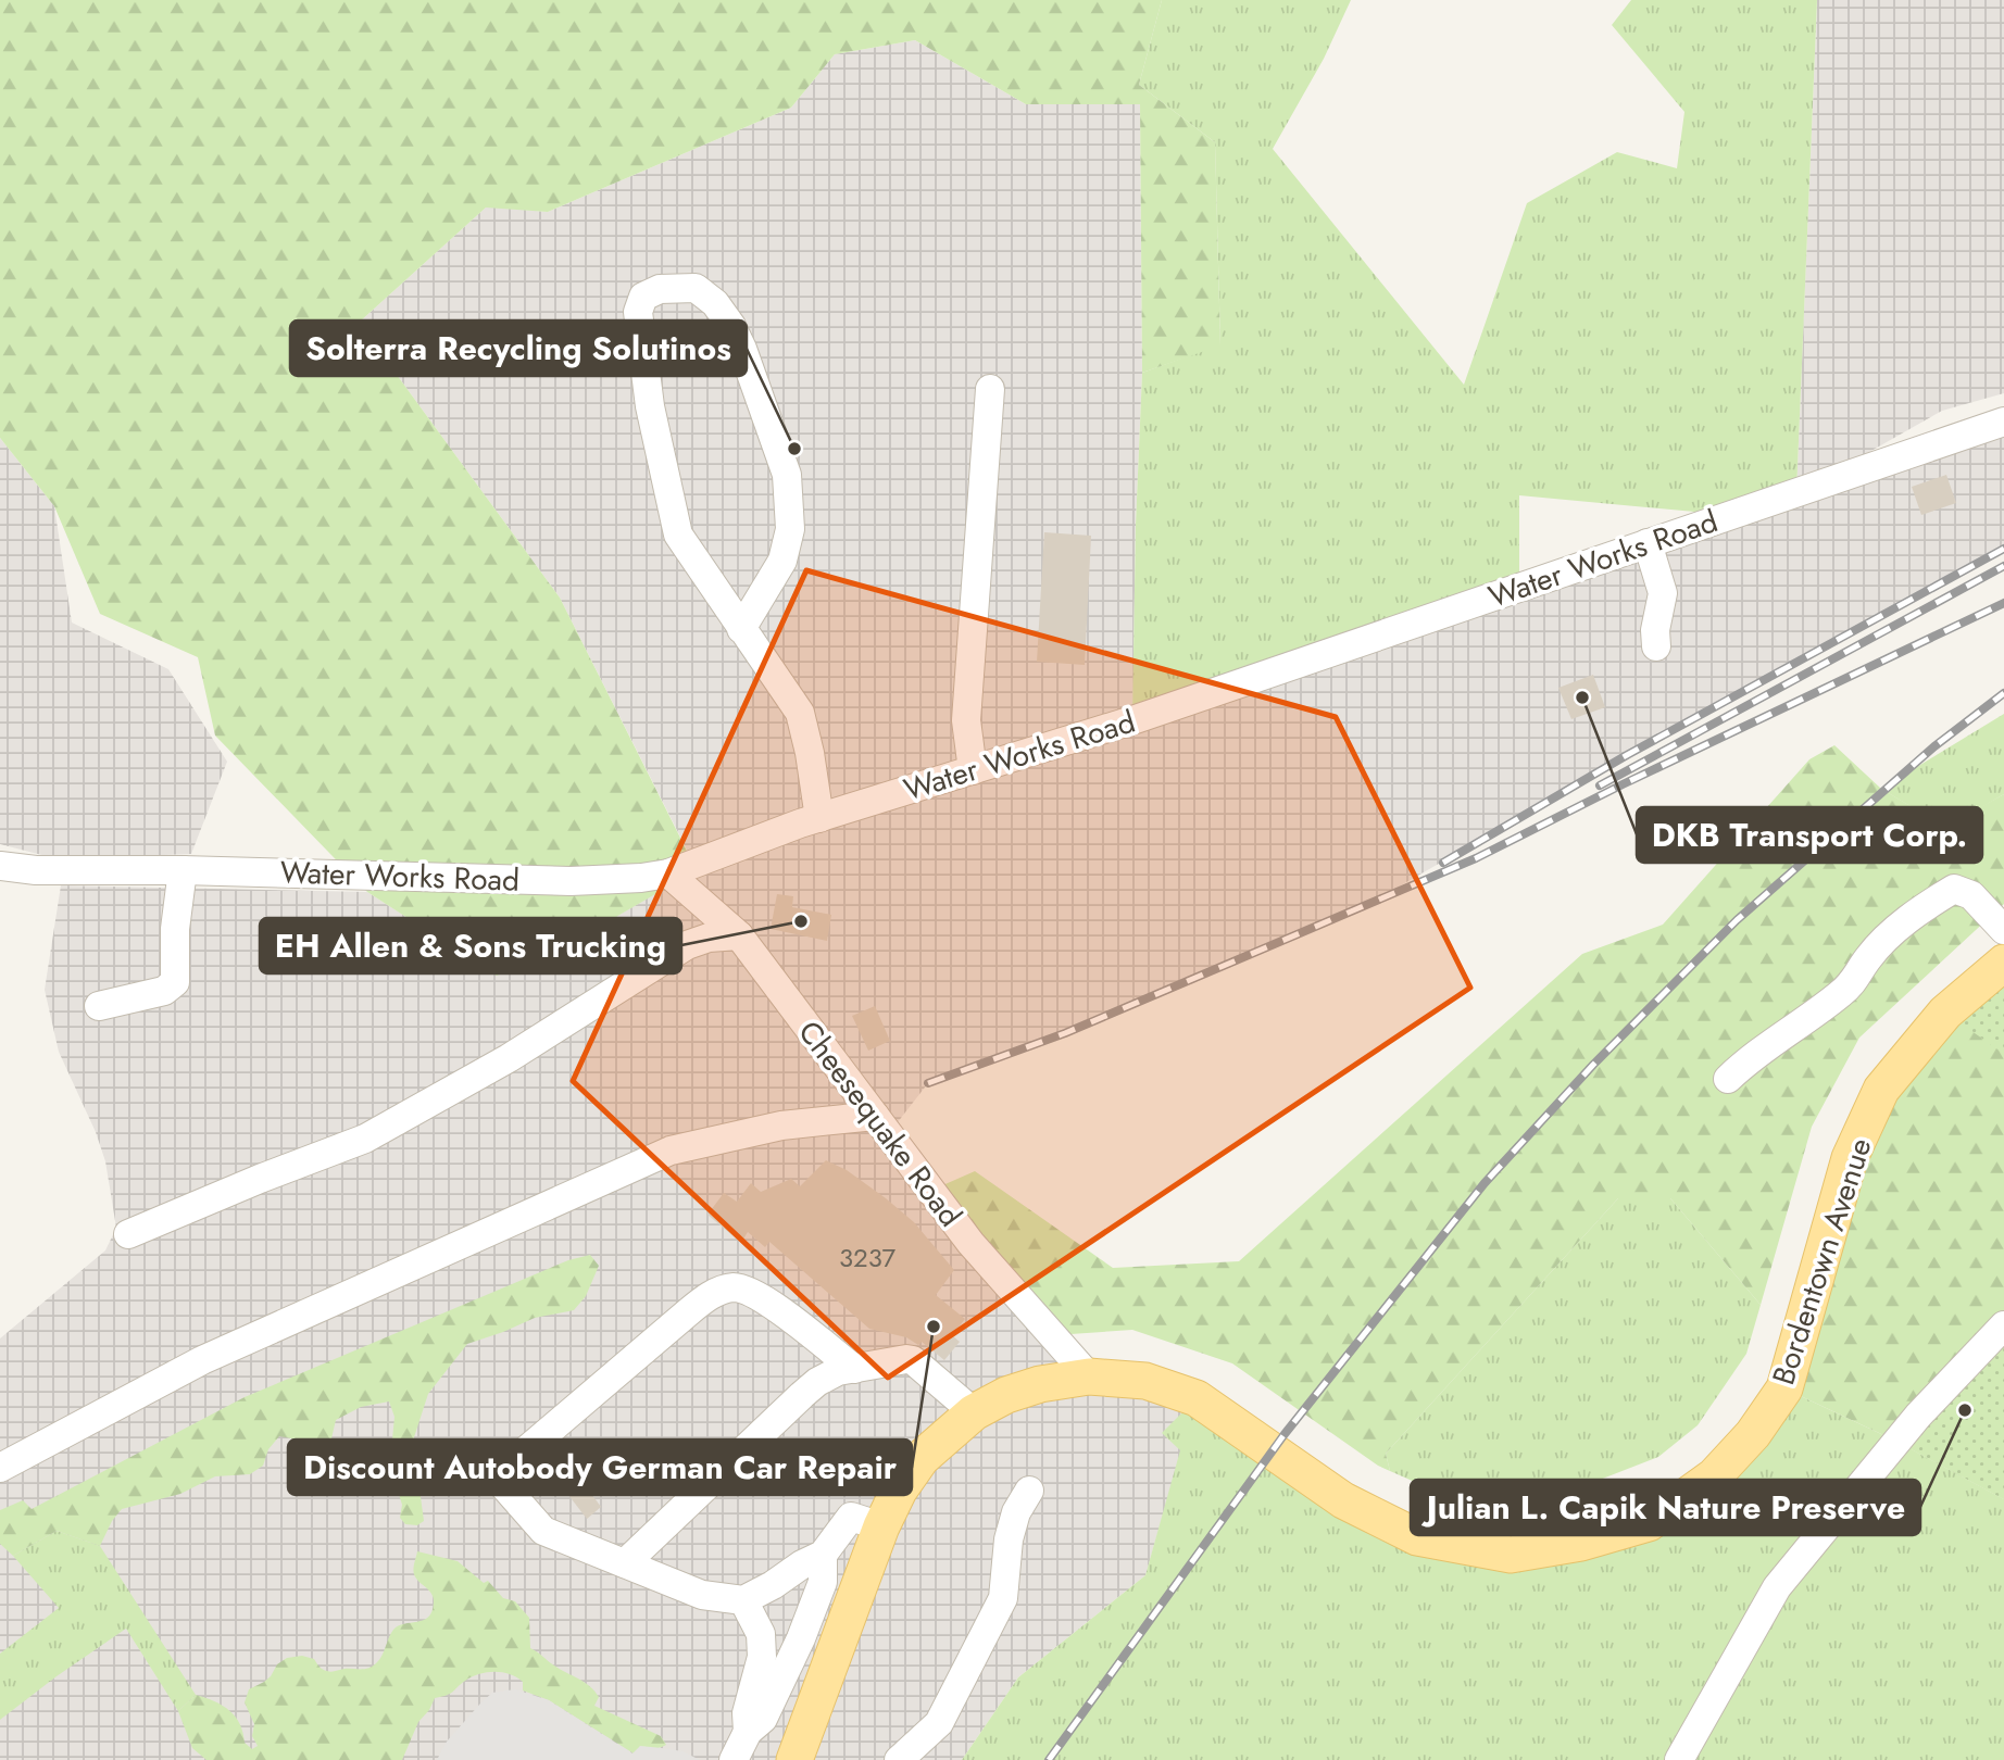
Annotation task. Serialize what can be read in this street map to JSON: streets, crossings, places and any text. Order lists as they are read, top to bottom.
{
  "streets": {
    "main road": ["Bordentown Avenue"],
    "street": ["Water Works Road", "Cheesequake Road"]
  },
  "crossings": [
    ["Water Works Road", "Cheesequake Road"],
    ["Cheesequake Road", "Bordentown Avenue"]
  ],
  "places": [
    "Solterra Recycling Solutinos",
    "DKB Transport Corp.",
    "EH Allen & Sons Trucking",
    "Discount Autobody German Car Repair",
    "Julian L. Capik Nature Preserve"
  ],
  "house_numbers": ["3237"]
}
